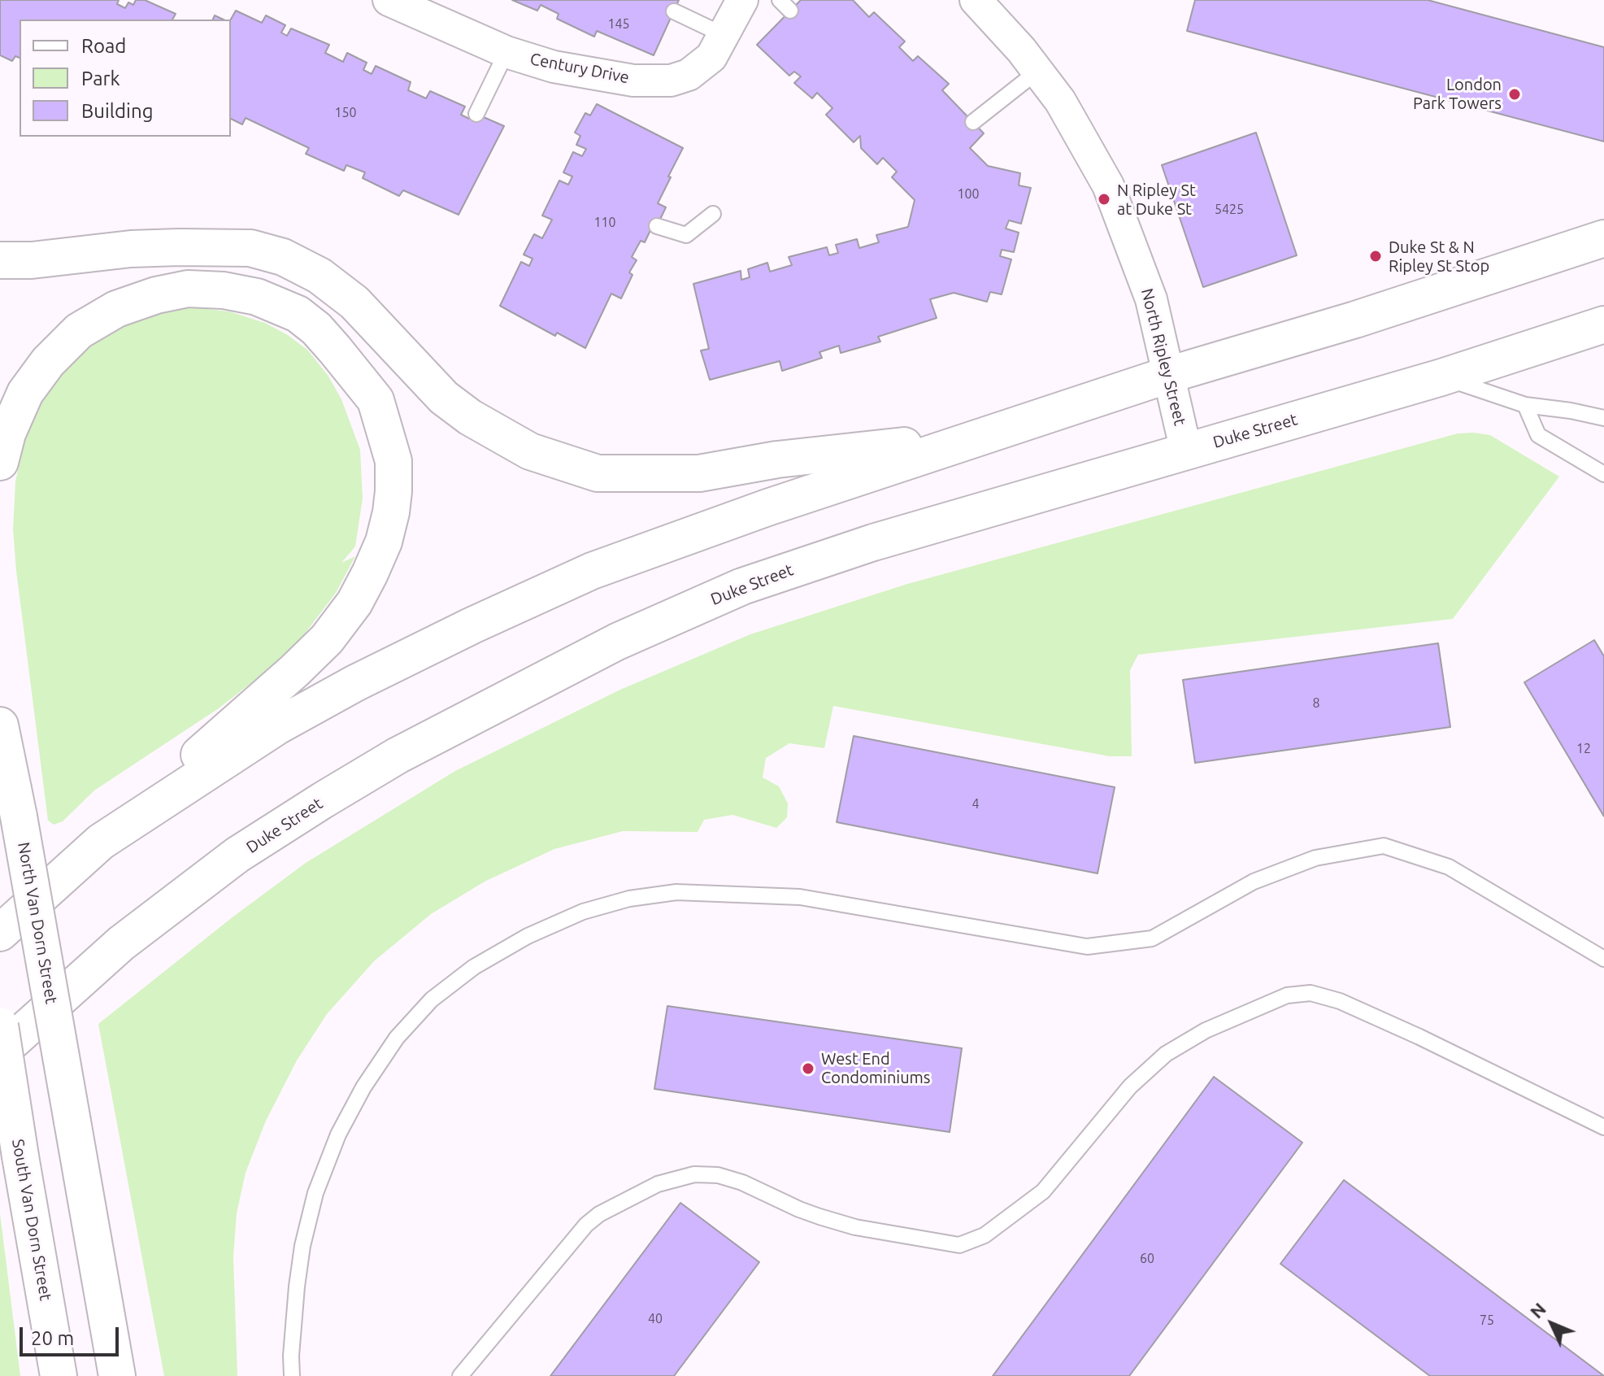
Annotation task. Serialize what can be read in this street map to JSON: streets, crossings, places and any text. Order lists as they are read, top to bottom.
{
  "streets": {
    "main road": ["Duke Street", "North Van Dorn Street", "South Van Dorn Street"],
    "street": ["Century Drive", "North Ripley Street"]
  },
  "crossings": [
    ["North Ripley Street", "Duke Street"]
  ],
  "places": [
    "London Park Towers",
    "N Ripley St at Duke St",
    "Duke St & N Ripley St Stop",
    "West End Condominiums"
  ],
  "house_numbers": [
    "145",
    "150",
    "100",
    "5425",
    "110",
    "8",
    "12",
    "4",
    "60",
    "40",
    "75"
  ],
  "legend": ["Road", "Park", "Building"],
  "scale_bar": "20 m",
  "north": "top left"
}
